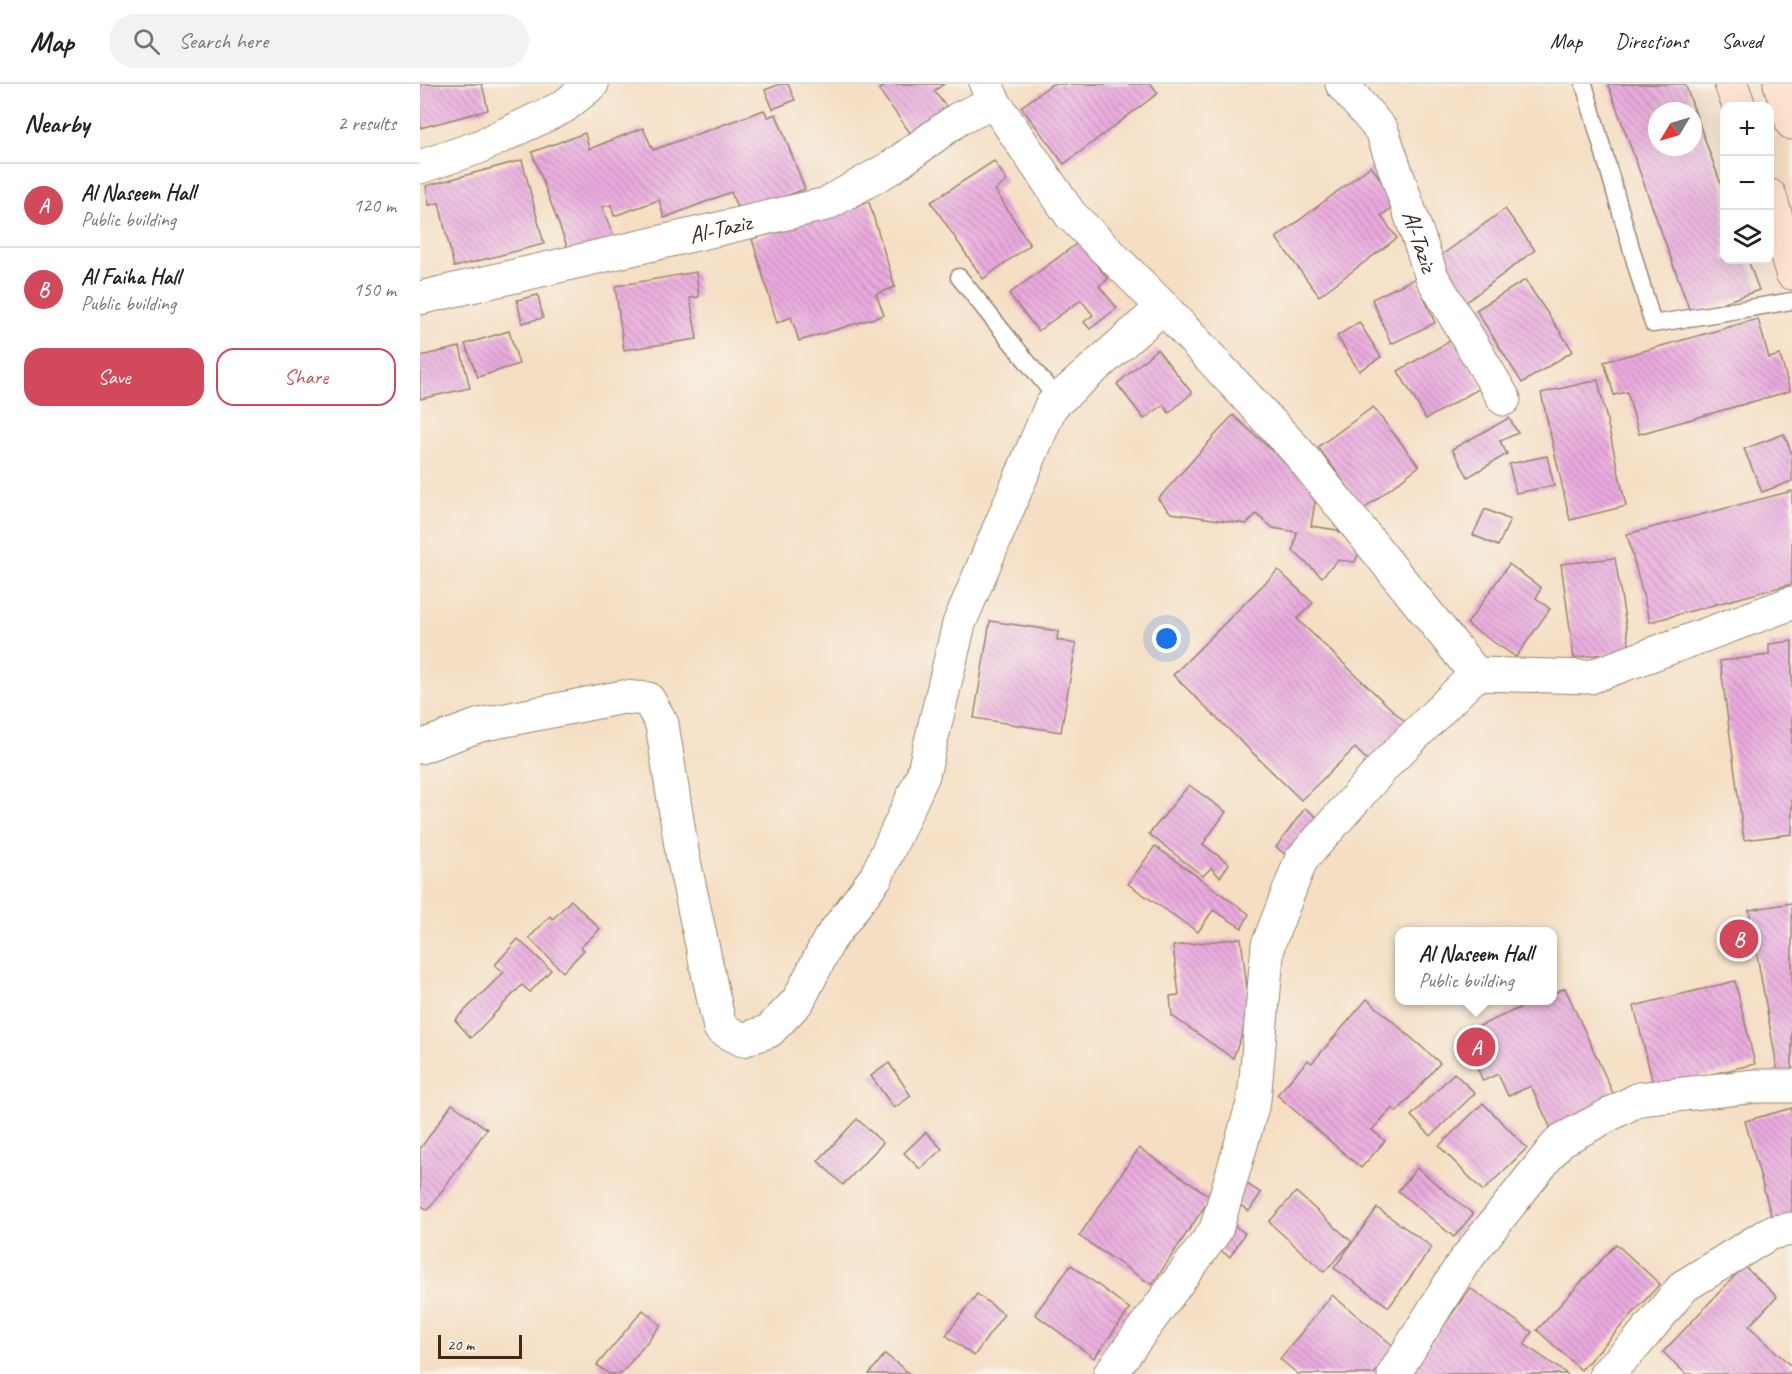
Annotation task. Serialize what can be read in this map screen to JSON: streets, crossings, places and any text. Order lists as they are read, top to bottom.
{
  "streets": {
    "street": ["Al-Taziz"]
  },
  "scale_bar": "20 m",
  "north": "bottom left",
  "page": {
    "header": "Map",
    "search": "Search here",
    "nav": ["Map", "Directions", "Saved"],
    "heading": ["Nearby", "2 results"],
    "map_buttons": ["+", "−"],
    "list": [
      {
        "mark": "A",
        "name": "Al Naseem Hall",
        "note": "Public building",
        "value": "120 m"
      },
      {
        "mark": "B",
        "name": "Al Faiha Hall",
        "note": "Public building",
        "value": "150 m"
      }
    ],
    "buttons": ["Save", "Share"],
    "pins": ["B", "A"],
    "popup": ["Al Naseem Hall", "Public building"],
    "scale": "20 m"
  }
}
